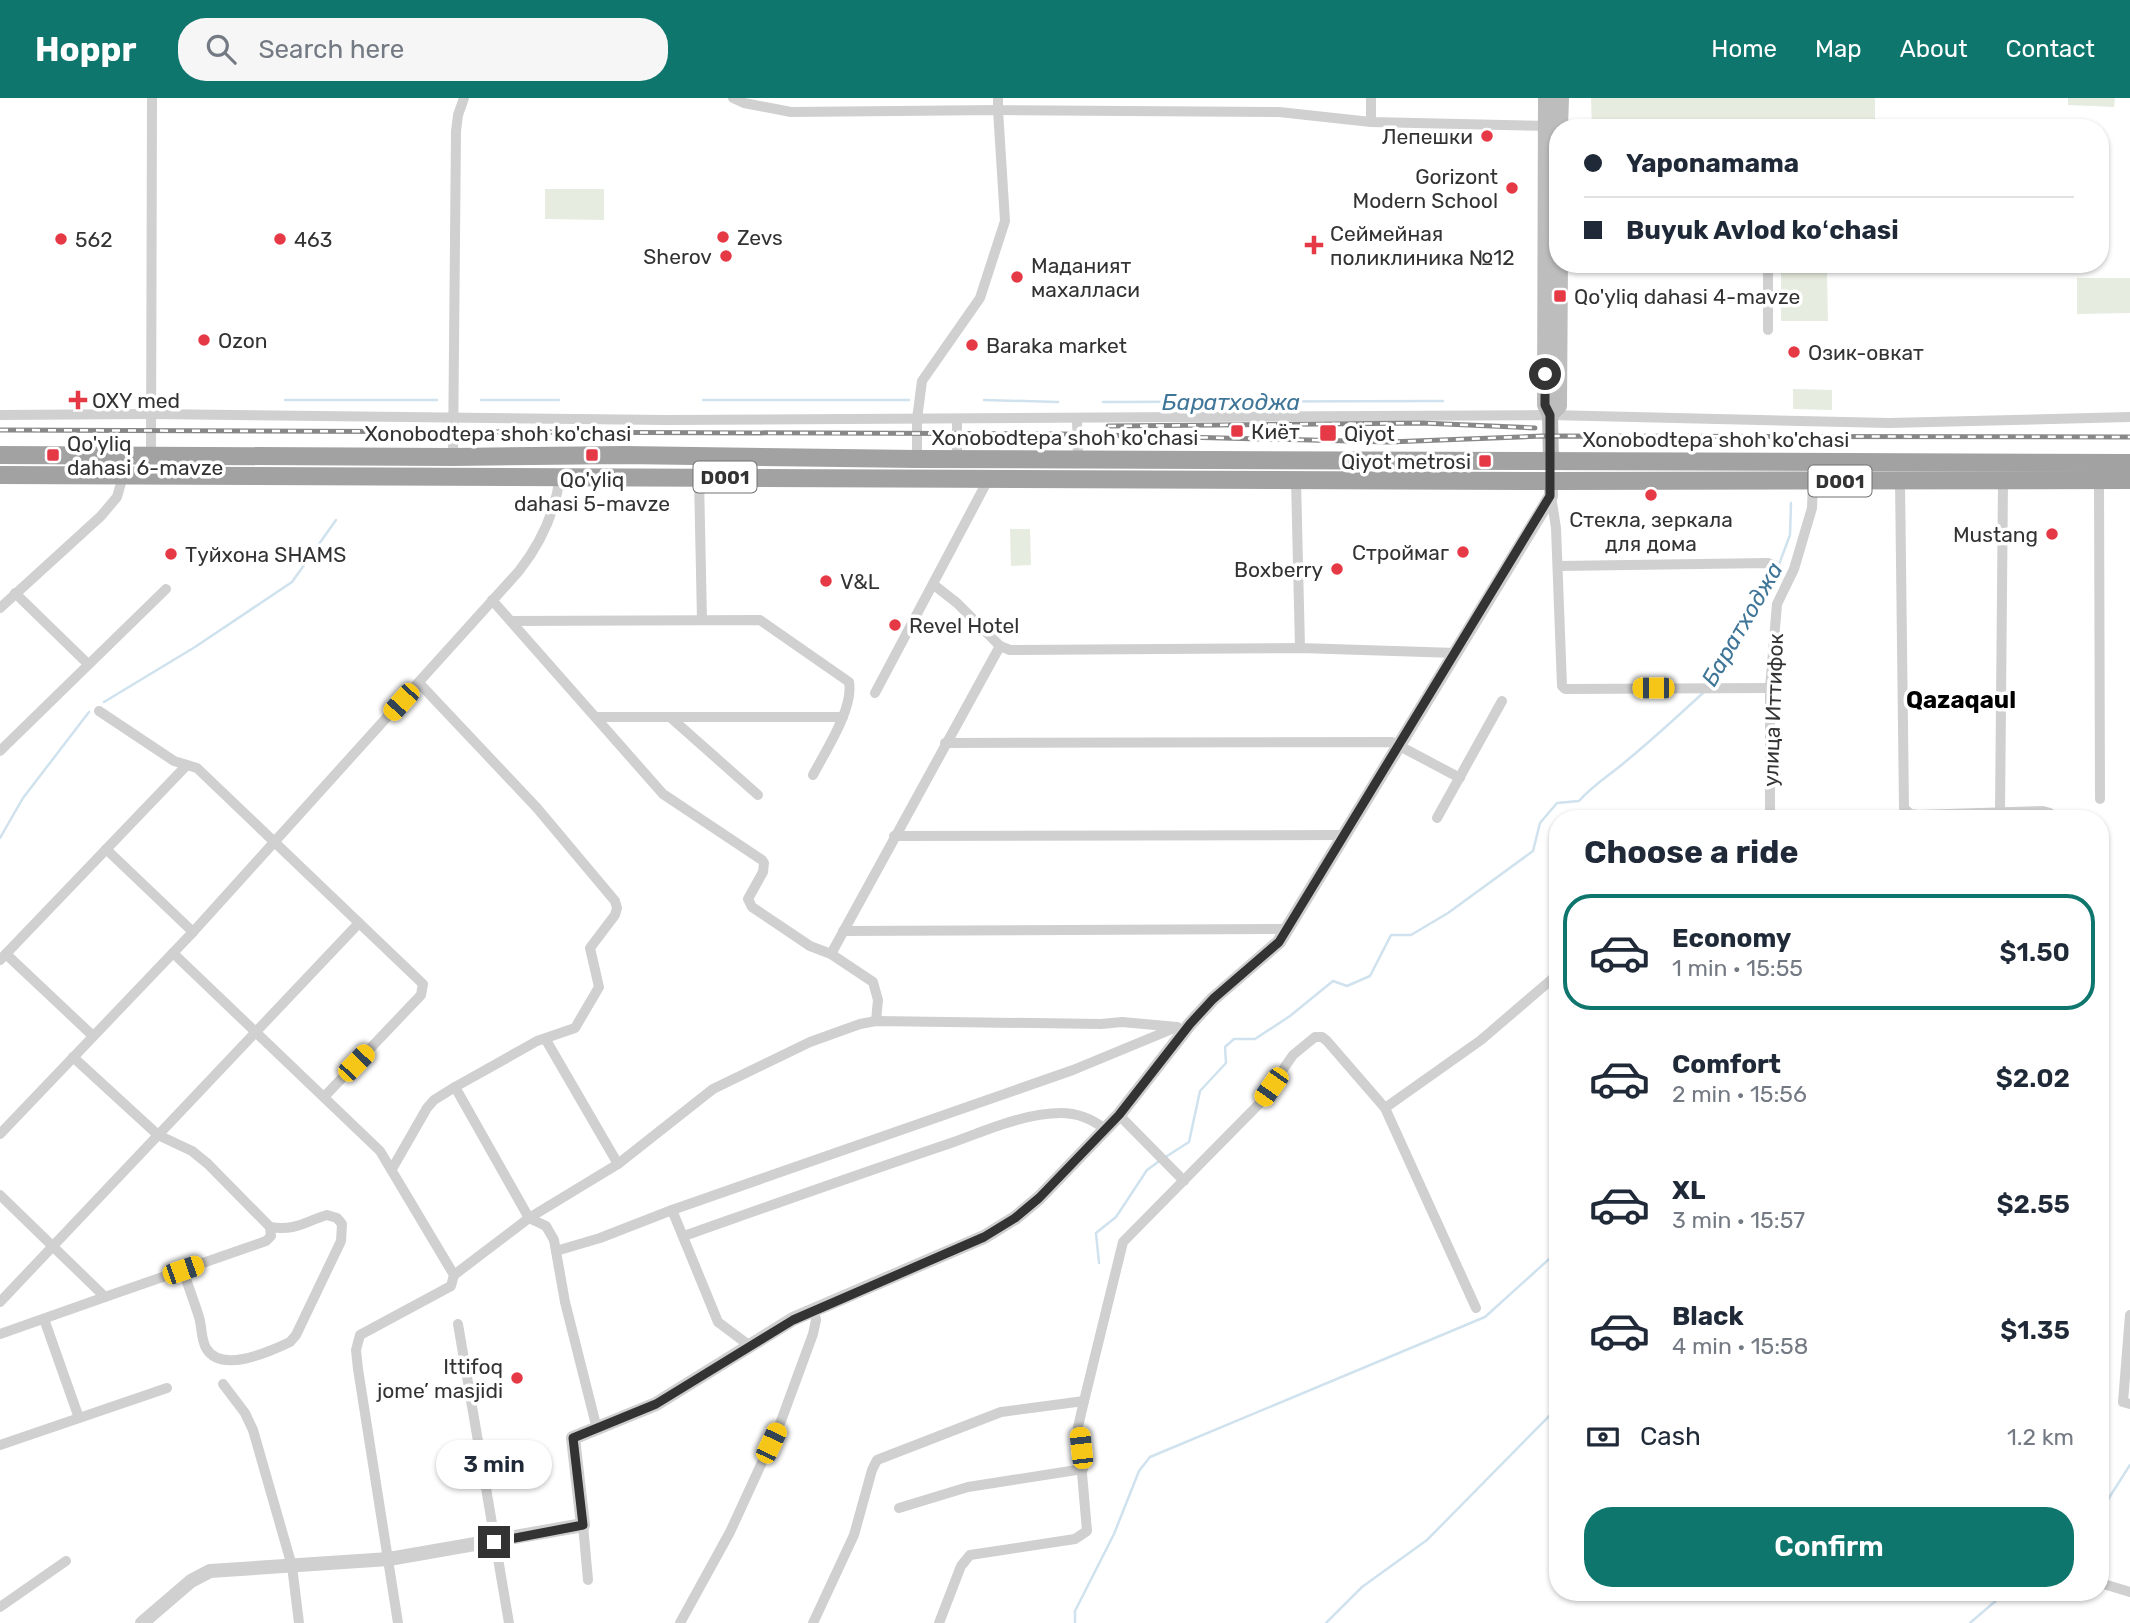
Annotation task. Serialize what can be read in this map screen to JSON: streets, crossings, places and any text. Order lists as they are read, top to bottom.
{
  "streets": {
    "highway": ["Xonobodtepa shoh ko'chasi", "D001"],
    "street": ["улица Иттифок"]
  },
  "crossings": [
    ["Xonobodtepa shoh ko'chasi", "улица Иттифок"]
  ],
  "districts": ["Qazaqaul"],
  "water": ["Баратходжа"],
  "places": {
    "other": [
      "Лепешки",
      "Gorizont Modern School",
      "Zevs",
      "562",
      "463",
      "Sherov",
      "Маданият махалласи",
      "Ozon",
      "Baraka market",
      "Озик-овкат",
      "Стекла, зеркала для дома",
      "Mustang",
      "Строймаг",
      "Туйхона SHAMS",
      "Boxberry",
      "V&L",
      "Revel Hotel",
      "Ittifoq jome’ masjidi"
    ],
    "health": ["Сеймейная поликлиника №12", "OXY med"],
    "transit": [
      "Qo'yliq dahasi 4-mavze",
      "Киёт",
      "Qiyot",
      "Qo'yliq dahasi 6-mavze",
      "Qo'yliq dahasi 5-mavze",
      "Qiyot metrosi"
    ]
  },
  "page": {
    "header": "Hoppr",
    "search": "Search here",
    "nav": [
      "Home",
      "Map",
      "About",
      "Contact"
    ],
    "banner": ["Yaponamama", "Buyuk Avlod koʻchasi"],
    "heading": "Choose a ride",
    "list": [
      {
        "name": "Economy",
        "note": "1 min · 15:55",
        "value": "$1.50"
      },
      {
        "name": "Comfort",
        "note": "2 min · 15:56",
        "value": "$2.02"
      },
      {
        "name": "XL",
        "note": "3 min · 15:57",
        "value": "$2.55"
      },
      {
        "name": "Black",
        "note": "4 min · 15:58",
        "value": "$1.35"
      }
    ],
    "pay": ["Cash", "1.2 km"],
    "bubble": "3 min",
    "buttons": "Confirm"
  }
}
